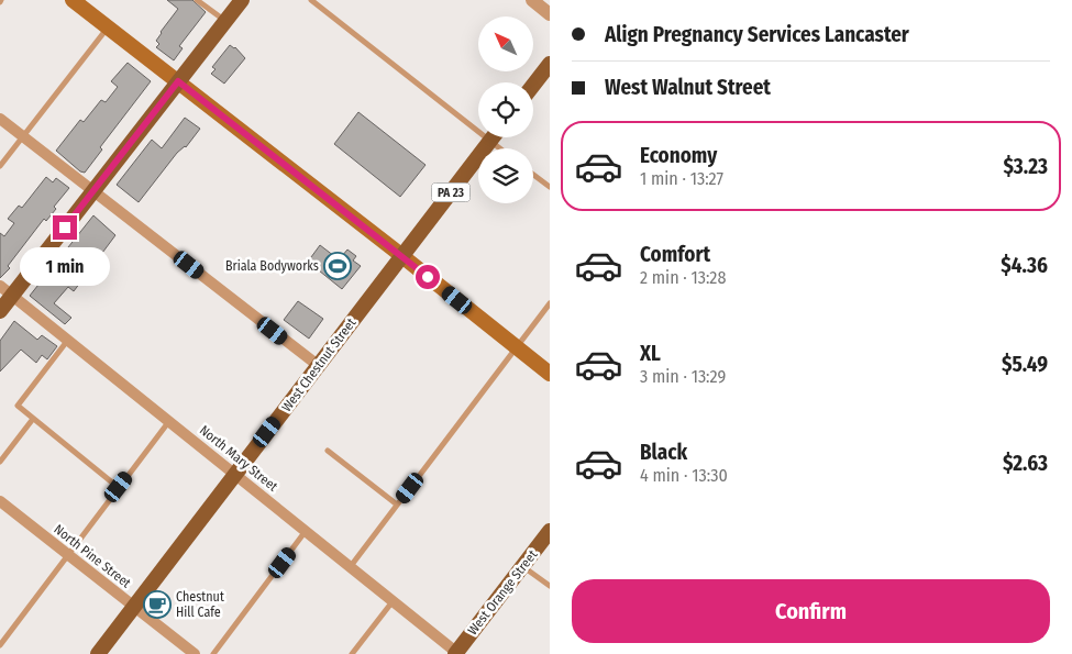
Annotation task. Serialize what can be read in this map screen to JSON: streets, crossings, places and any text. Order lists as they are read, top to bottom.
{
  "streets": {
    "main road": ["PA 23", "West Chestnut Street", "West Orange Street"],
    "street": ["North Mary Street", "North Pine Street"]
  },
  "crossings": [
    ["West Chestnut Street", "North Mary Street"],
    ["West Chestnut Street", "North Pine Street"],
    ["North Mary Street", "West Orange Street"]
  ],
  "places": {
    "sports": ["Briala Bodyworks"],
    "cafe": ["Chestnut Hill Cafe"]
  },
  "north": "top left",
  "page": {
    "banner": ["Align Pregnancy Services Lancaster", "West Walnut Street"],
    "list": [
      {
        "name": "Economy",
        "note": "1 min · 13:27",
        "value": "$3.23"
      },
      {
        "name": "Comfort",
        "note": "2 min · 13:28",
        "value": "$4.36"
      },
      {
        "name": "XL",
        "note": "3 min · 13:29",
        "value": "$5.49"
      },
      {
        "name": "Black",
        "note": "4 min · 13:30",
        "value": "$2.63"
      }
    ],
    "bubble": "1 min",
    "buttons": "Confirm"
  }
}
